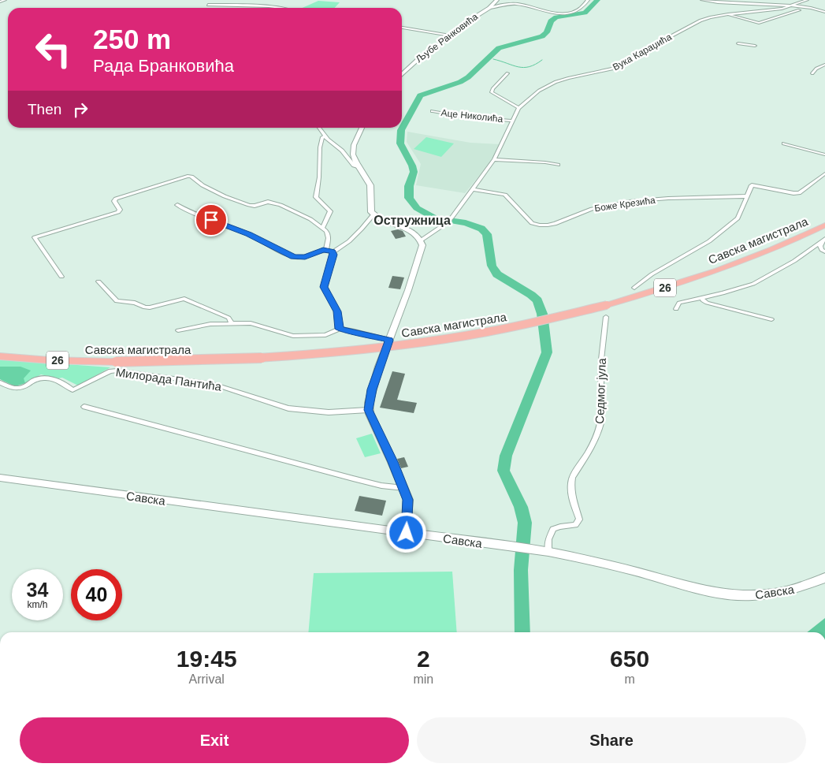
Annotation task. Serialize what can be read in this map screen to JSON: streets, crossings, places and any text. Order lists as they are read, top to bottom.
{
  "streets": {
    "main road": ["Савска магистрала", "26"],
    "street": [
      "Љубе Ранковића",
      "Вука Караџића",
      "Аце Николића",
      "Боже Крезића",
      "Милорада Пантића",
      "Седмог јула",
      "Савска"
    ]
  },
  "crossings": [
    ["Вука Караџића", "Аце Николића"],
    ["Вука Караџића", "Боже Крезића"],
    ["Седмог јула", "Савска"]
  ],
  "districts": ["Остружница"],
  "page": {
    "turn": ["250 m", "Рада Бранковића"],
    "then": "Then",
    "speed": "34 km/h",
    "limit": "40",
    "eta": [
      "19:45",
      "Arrival",
      "2",
      "min",
      "650",
      "m"
    ],
    "buttons": ["Exit", "Share"]
  }
}
